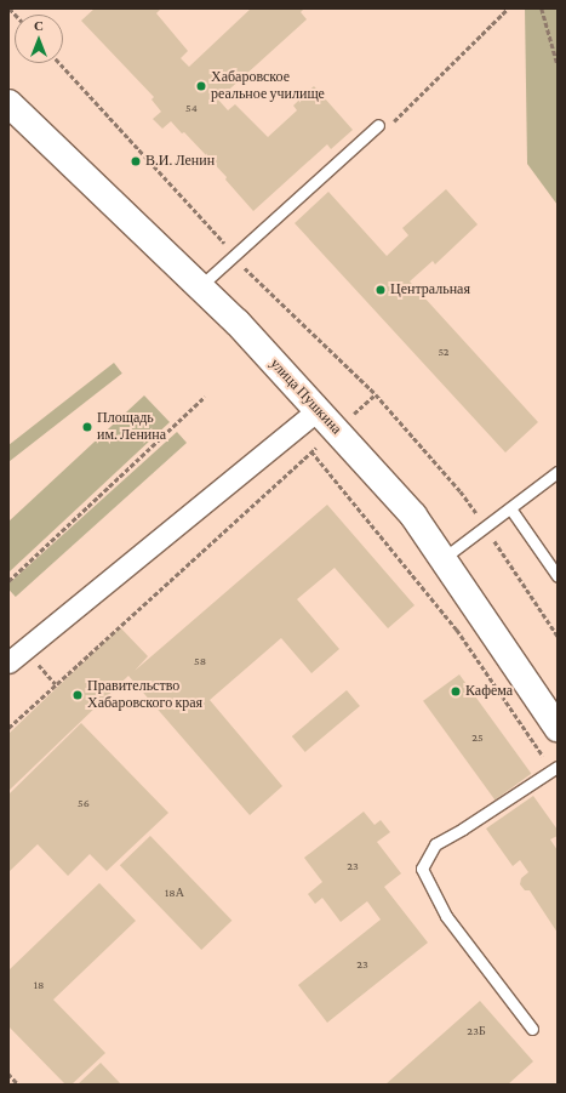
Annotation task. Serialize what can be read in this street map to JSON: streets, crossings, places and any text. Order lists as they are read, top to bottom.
{
  "streets": {
    "street": ["улица Пушкина"]
  },
  "places": [
    "Хабаровское реальное училище",
    "В.И. Ленин",
    "Центральная",
    "Площадь им. Ленина",
    "Кафема",
    "Правительство Хабаровского края"
  ],
  "house_numbers": [
    "54",
    "52",
    "58",
    "25",
    "56",
    "23",
    "18А",
    "23",
    "18",
    "23Б"
  ],
  "north": "top"
}
